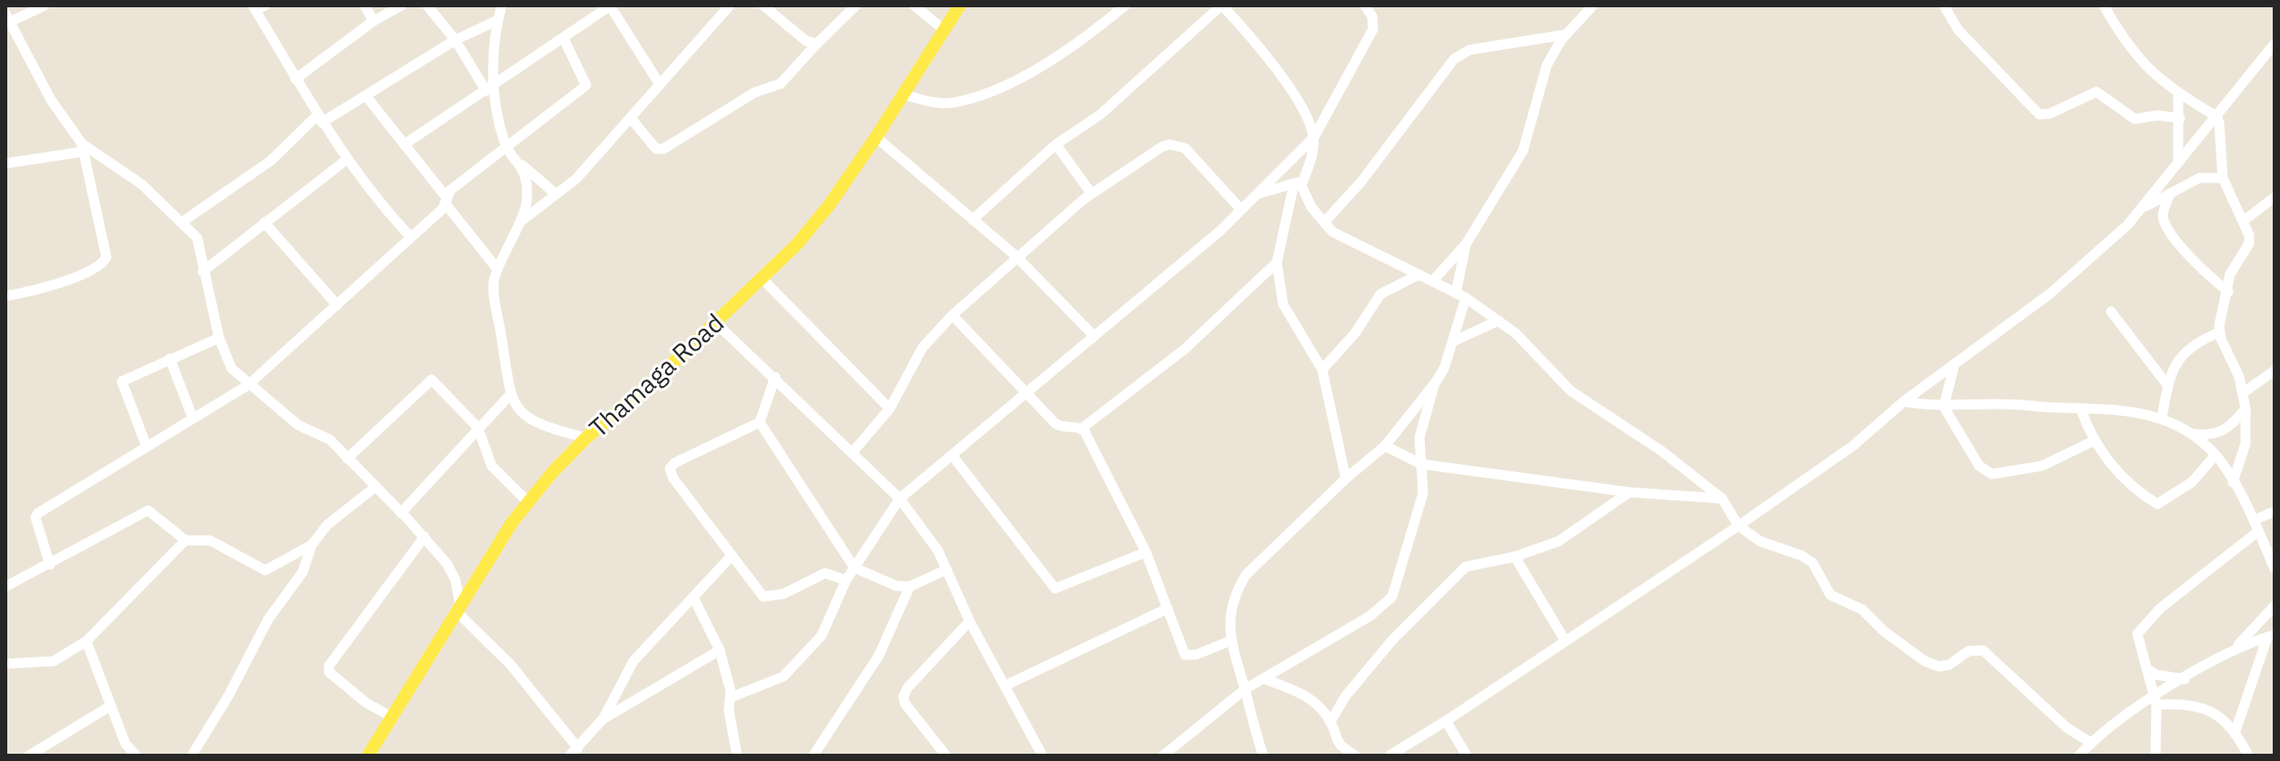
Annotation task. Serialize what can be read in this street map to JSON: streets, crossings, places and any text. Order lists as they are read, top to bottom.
{
  "streets": {
    "main road": ["Thamaga Road"]
  }
}
